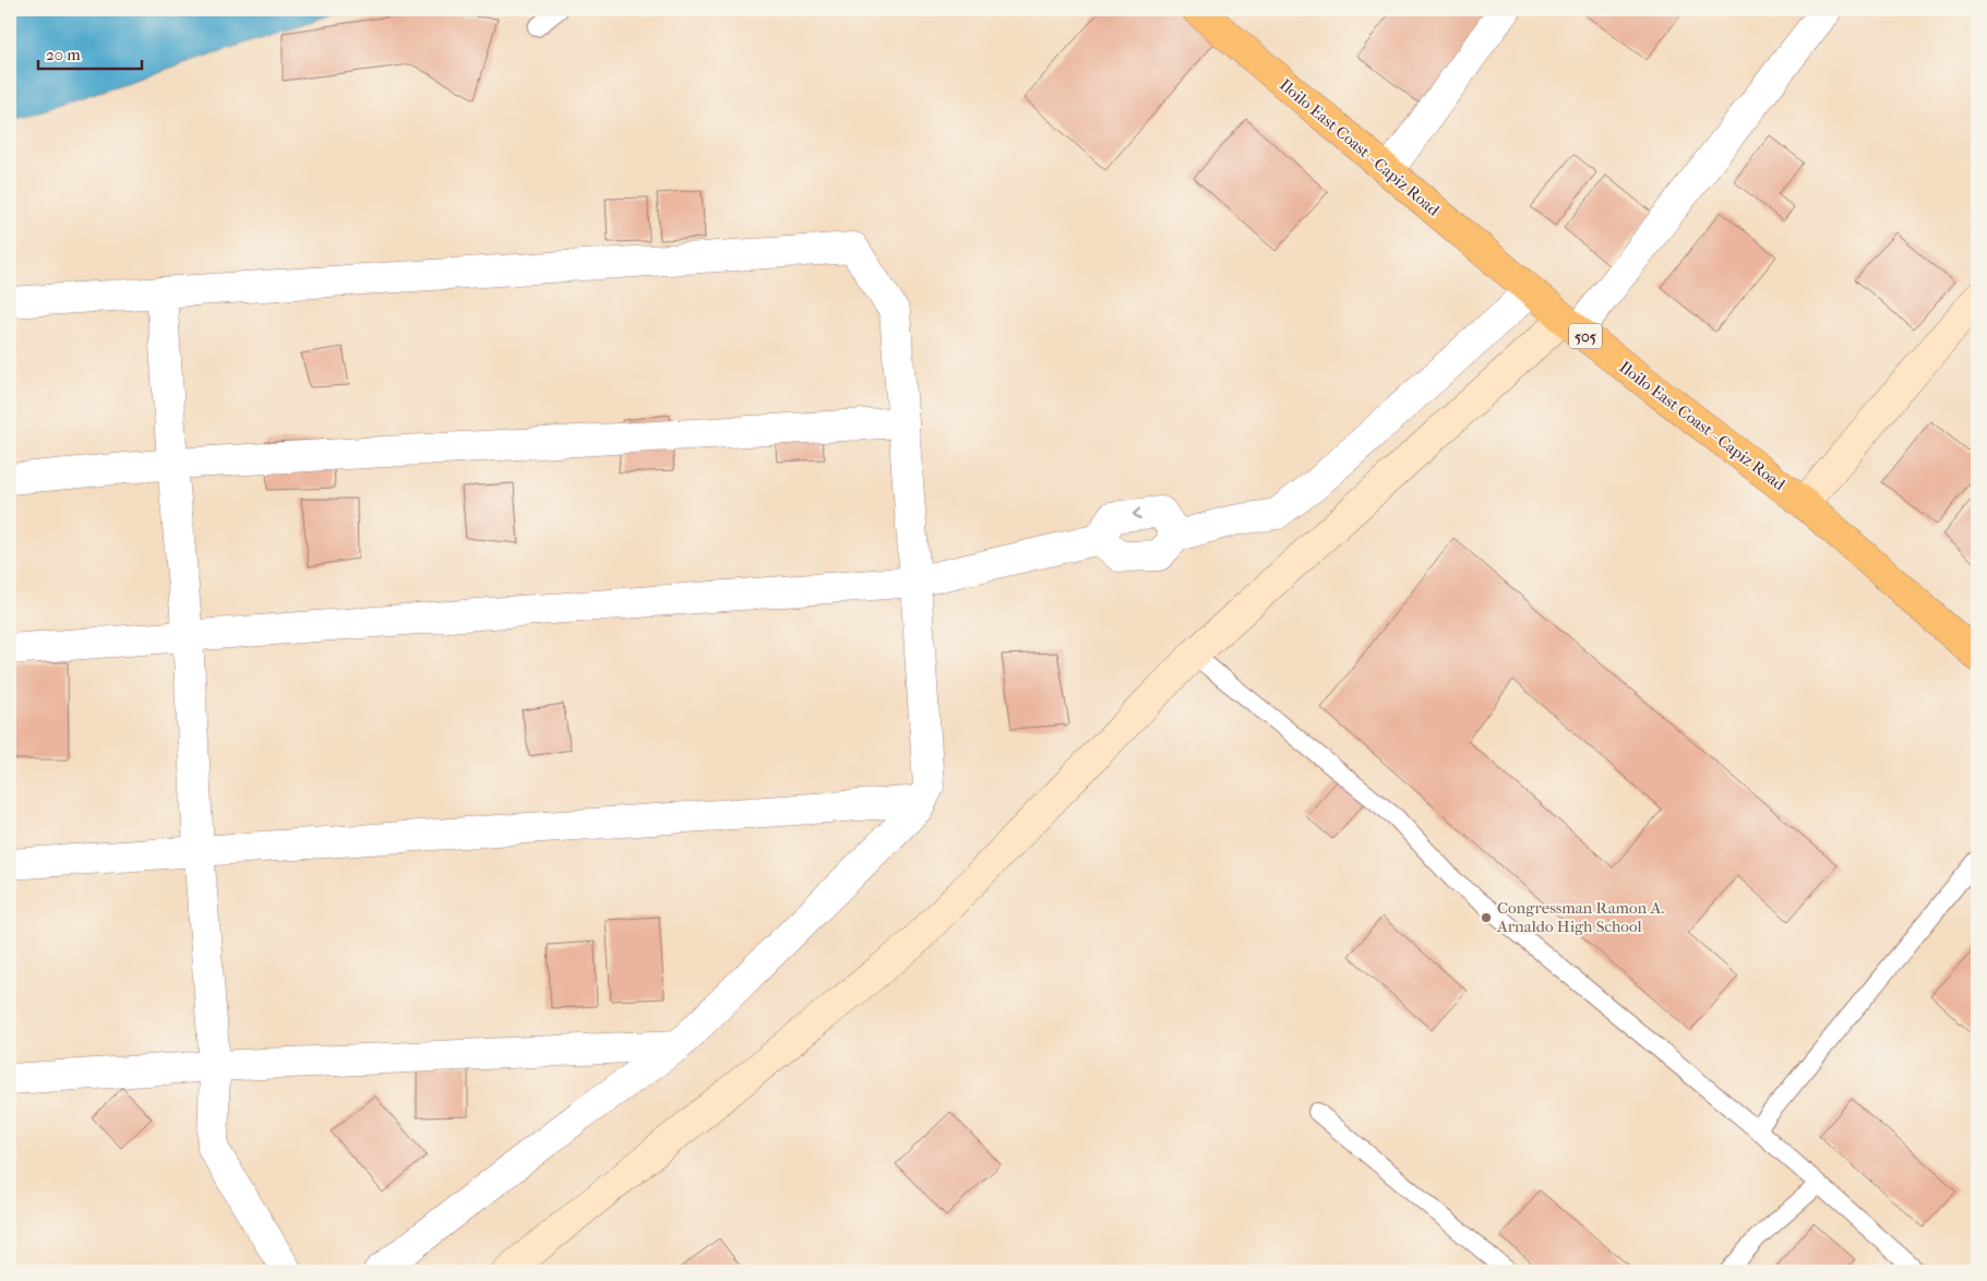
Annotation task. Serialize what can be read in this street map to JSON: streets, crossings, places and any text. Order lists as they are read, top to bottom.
{
  "streets": {
    "main road": ["Iloilo East Coast - Capiz Road", "505"]
  },
  "places": ["Congressman Ramon A. Arnaldo High School"],
  "scale_bar": "20 m"
}
